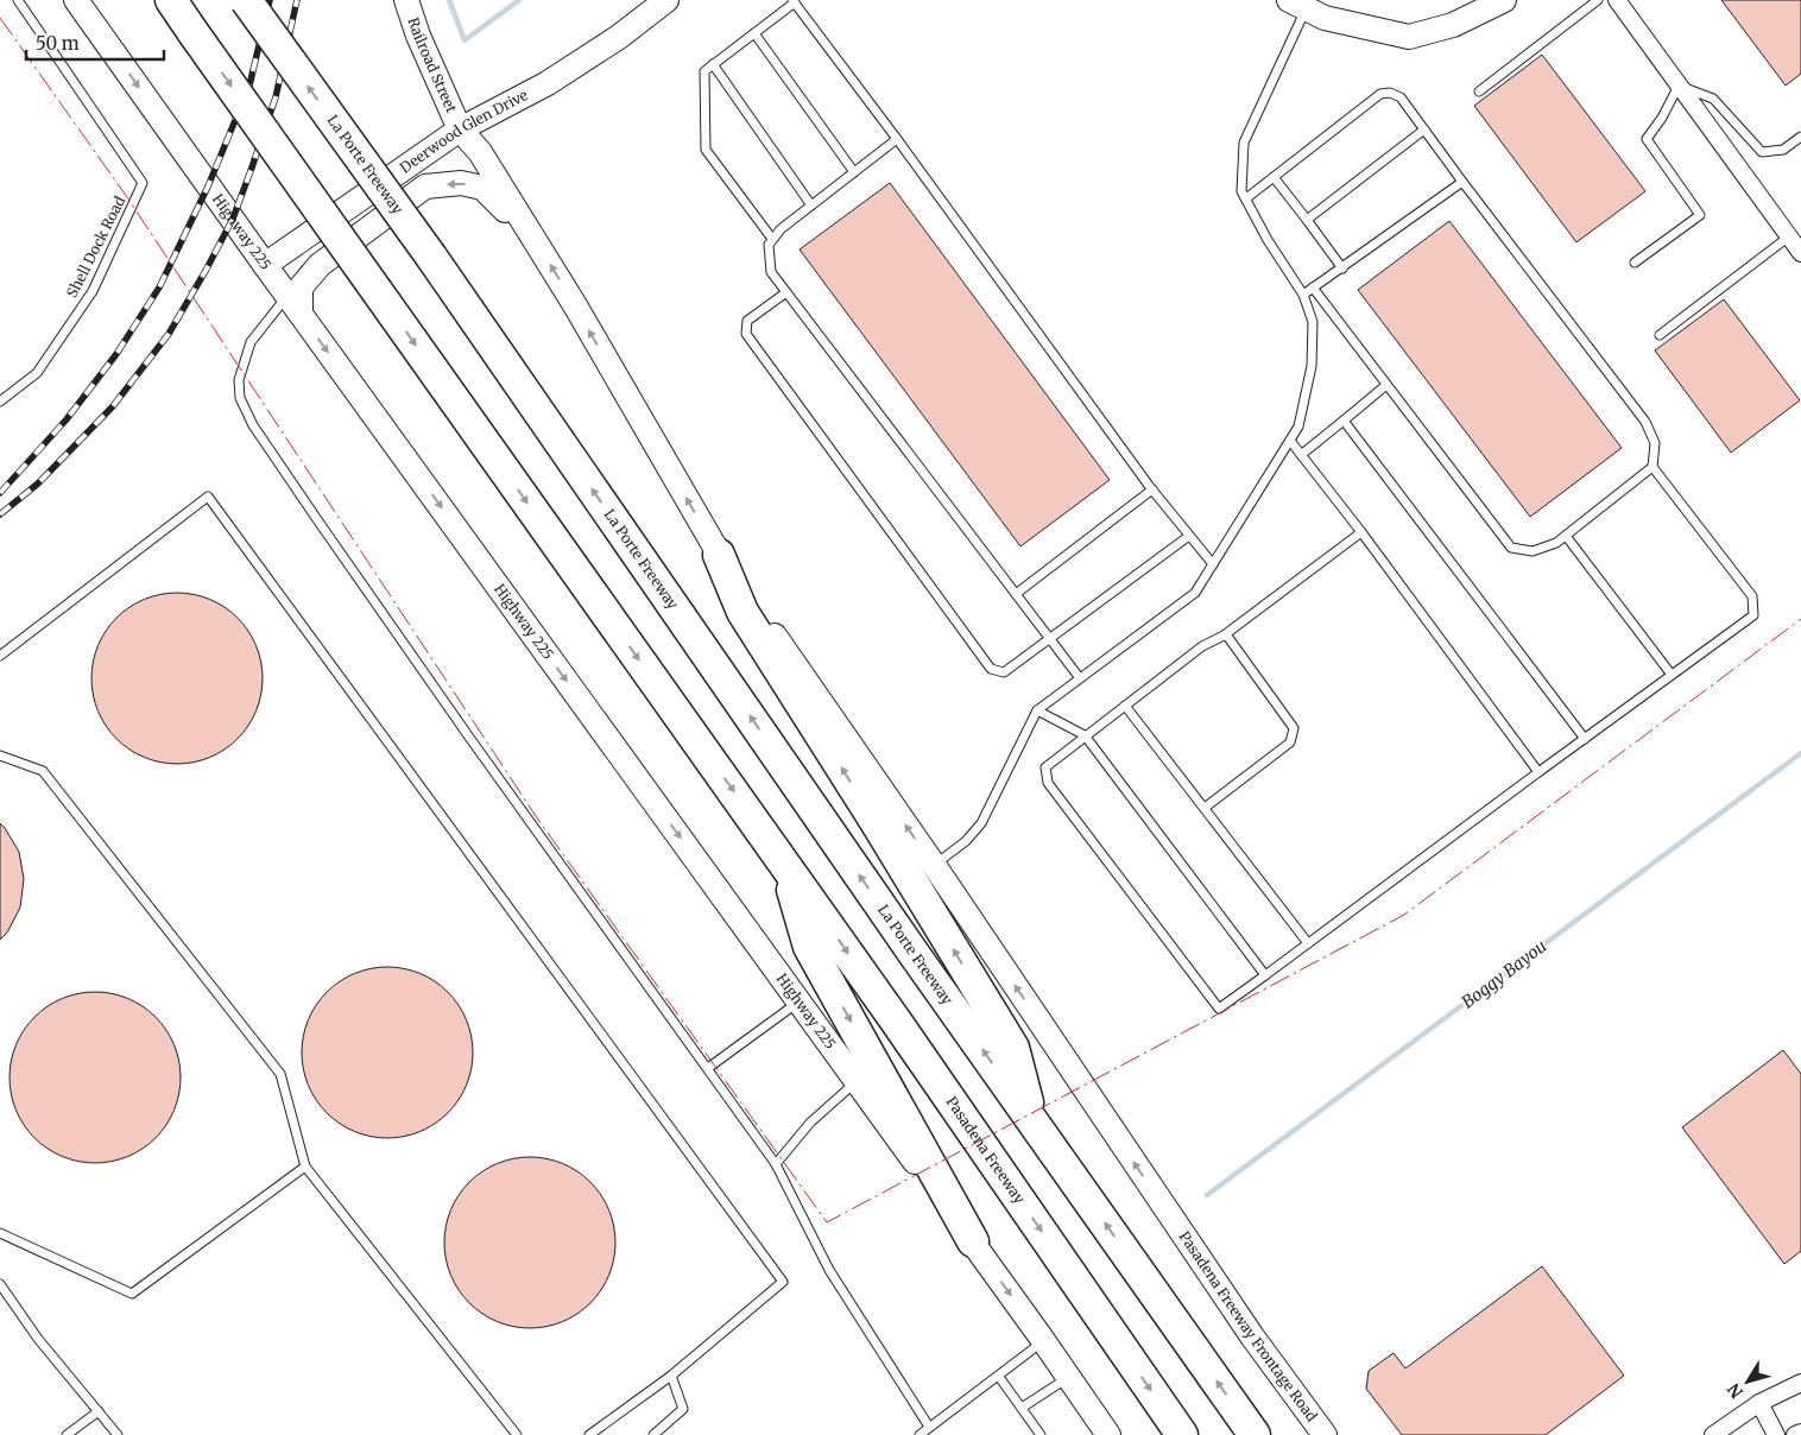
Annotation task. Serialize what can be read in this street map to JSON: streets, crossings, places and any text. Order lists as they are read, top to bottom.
{
  "streets": {
    "highway": ["La Porte Freeway", "Pasadena Freeway"],
    "main road": [
      "Railroad Street",
      "Deerwood Glen Drive",
      "Highway 225",
      "Pasadena Freeway Frontage Road"
    ],
    "lane": ["Shell Dock Road"]
  },
  "crossings": [
    ["Railroad Street", "Deerwood Glen Drive"],
    ["Deerwood Glen Drive", "Highway 225"]
  ],
  "water": ["Boggy Bayou"],
  "scale_bar": "50 m",
  "north": "bottom left"
}
